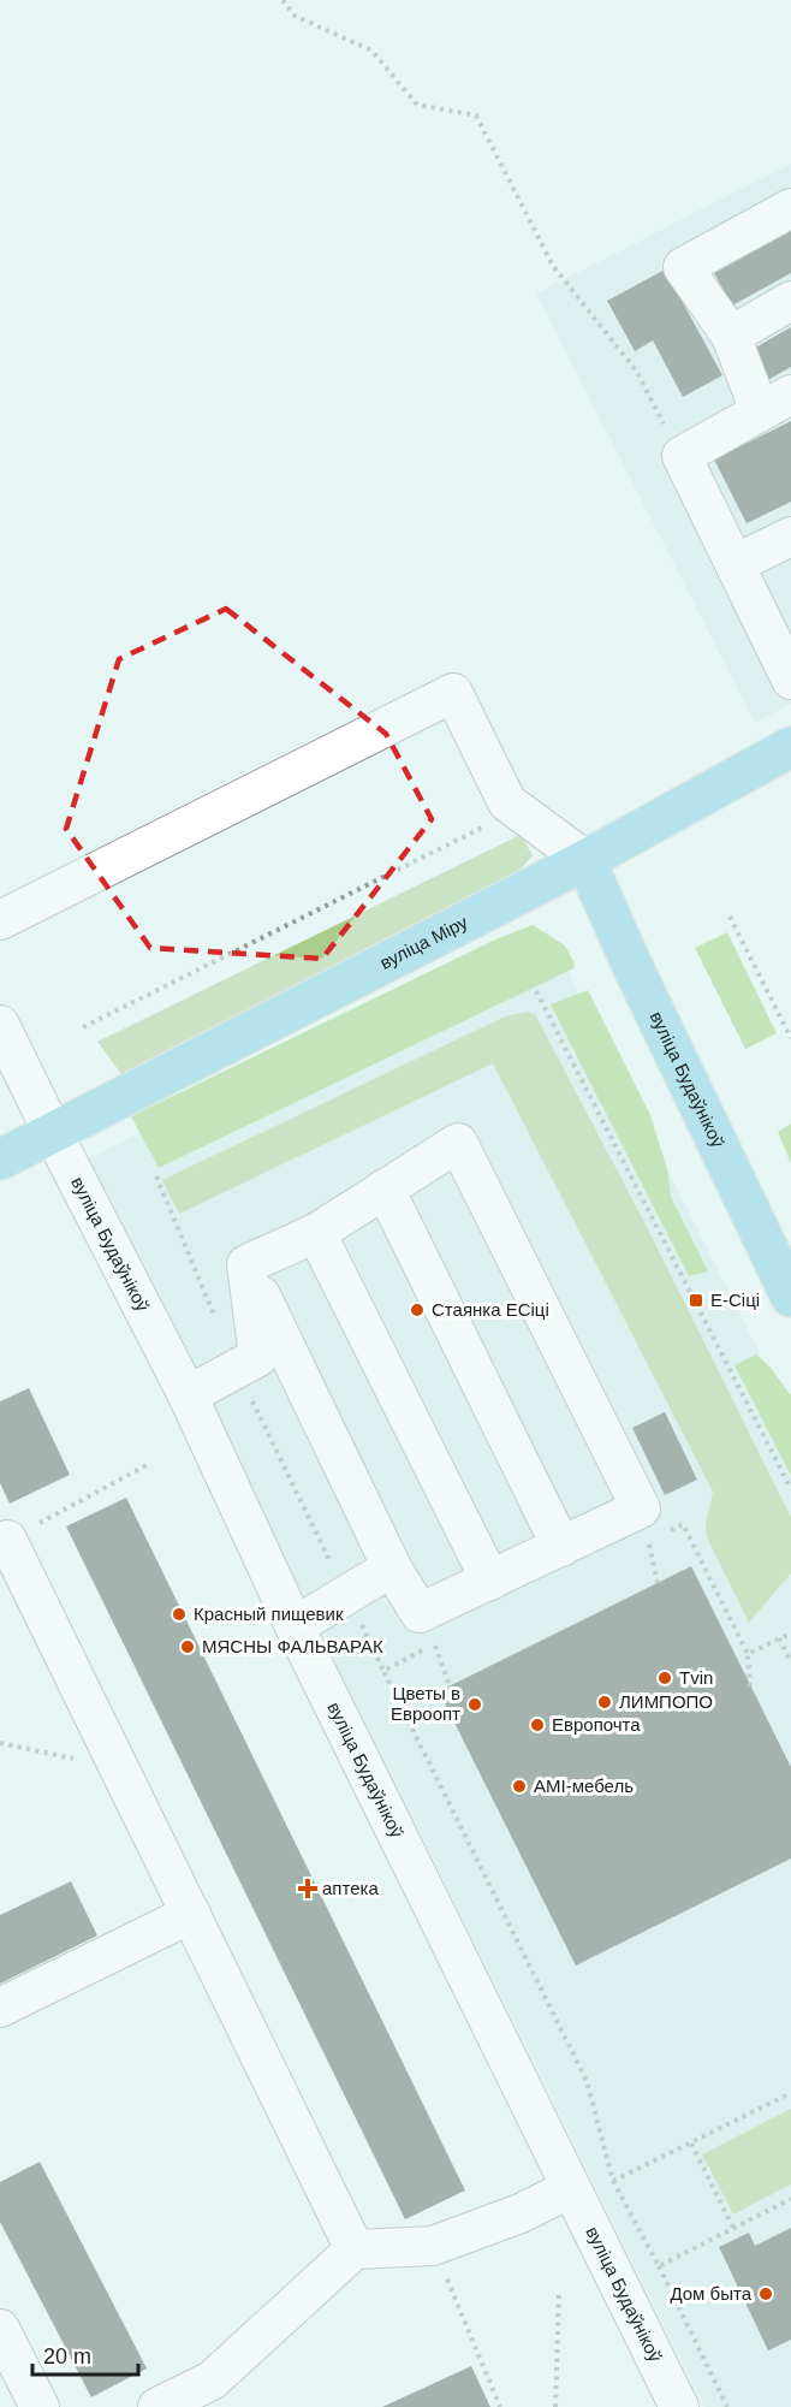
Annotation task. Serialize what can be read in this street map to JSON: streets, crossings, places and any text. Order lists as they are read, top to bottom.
{
  "streets": {
    "main road": ["вуліца Міру", "вуліца Будаўнікоў"]
  },
  "crossings": [
    ["вуліца Міру", "вуліца Будаўнікоў"]
  ],
  "places": {
    "transit": ["Е-Сіці"],
    "other": [
      "Стаянка ЕСіці",
      "Красный пищевик",
      "МЯСНЫ ФАЛЬВАРАК",
      "Tvin",
      "ЛИМПОПО",
      "Цветы в Евроопт",
      "Европочта",
      "AMI-мебель",
      "Дом быта"
    ],
    "health": ["аптека"]
  },
  "scale_bar": "20 m"
}
